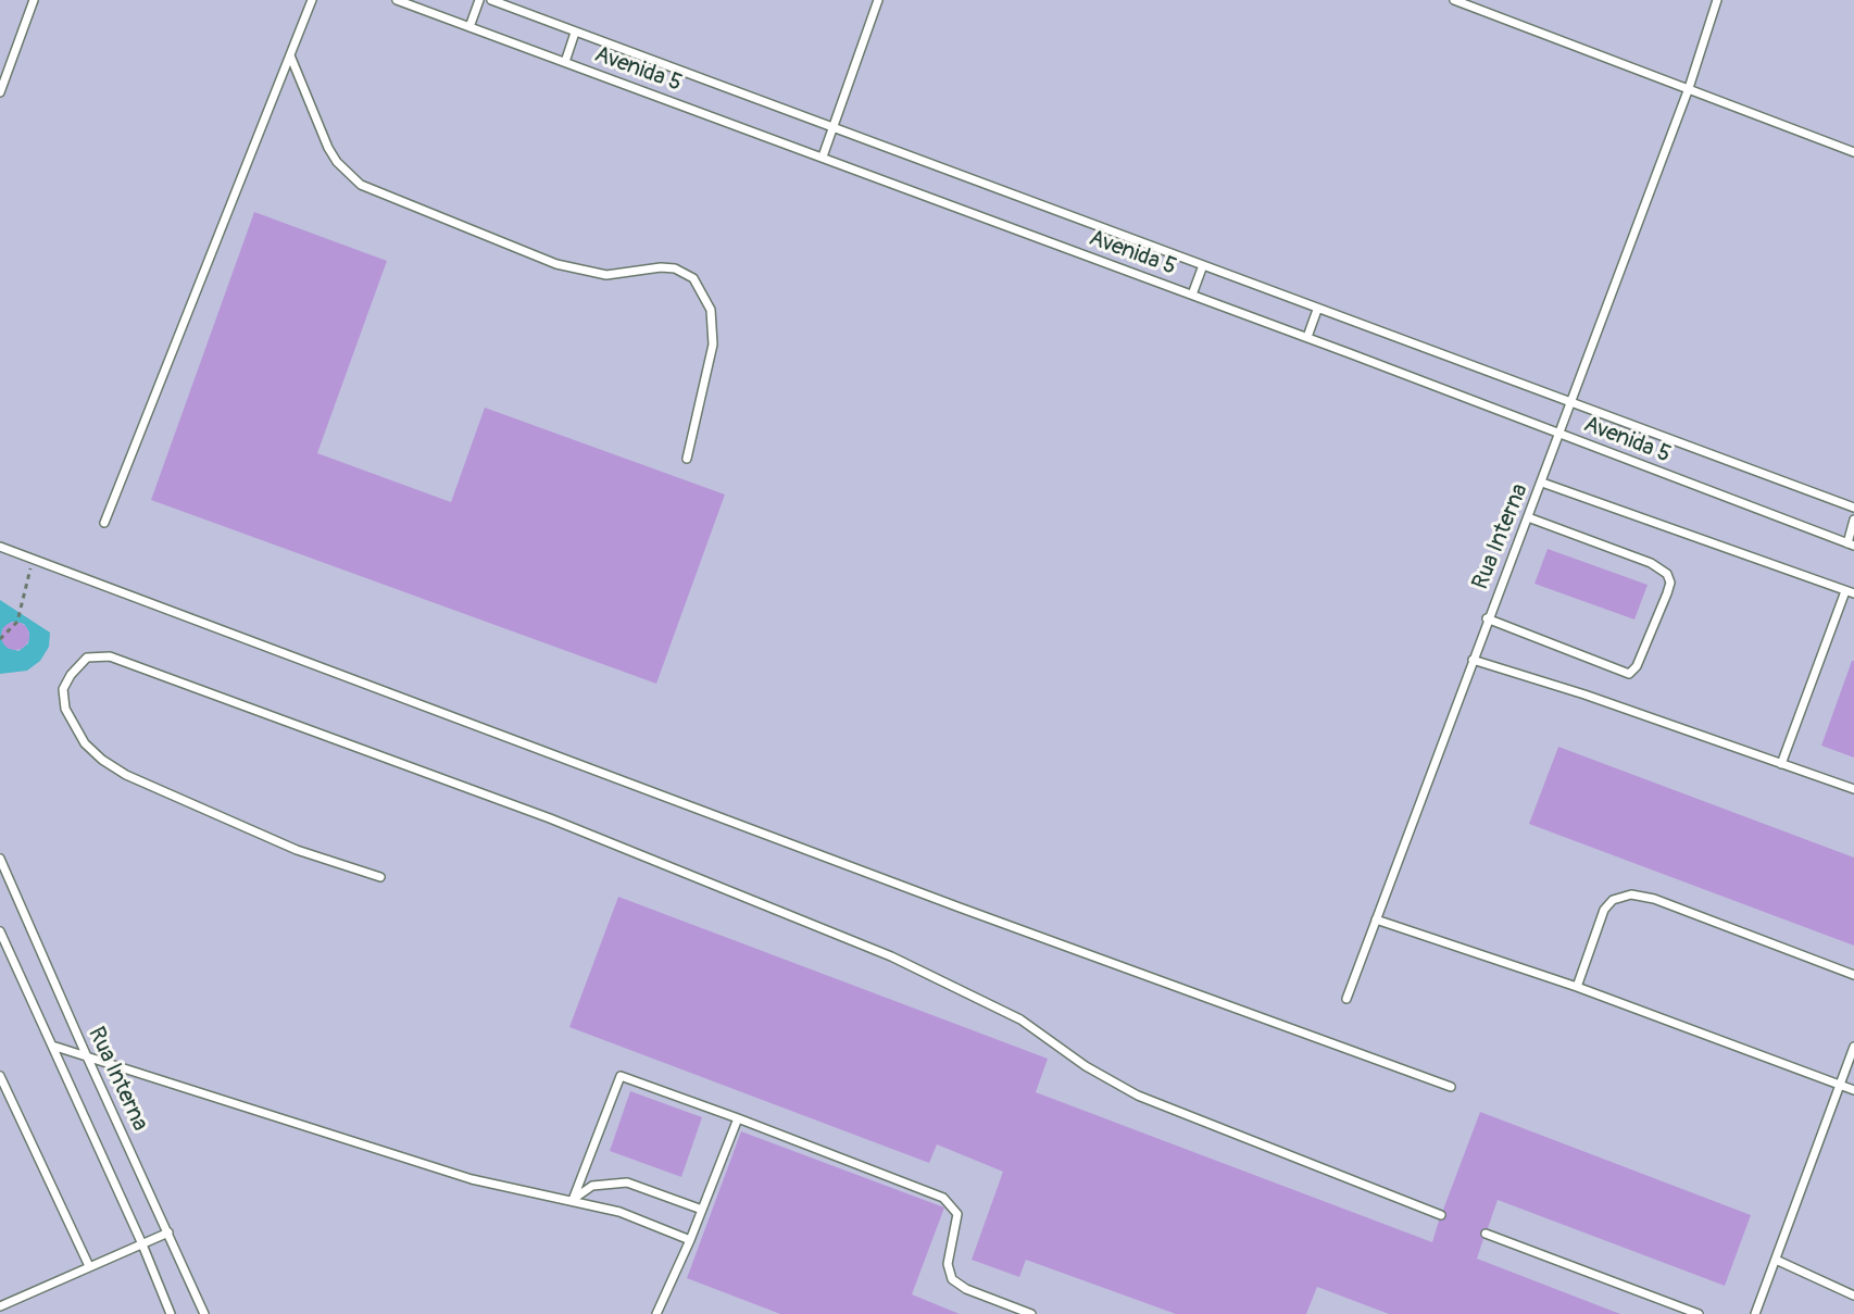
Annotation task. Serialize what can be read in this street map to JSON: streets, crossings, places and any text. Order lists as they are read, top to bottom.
{
  "streets": {
    "lane": ["Avenida 5", "Rua Interna"]
  },
  "crossings": [
    ["Avenida 5", "Rua Interna"]
  ]
}
